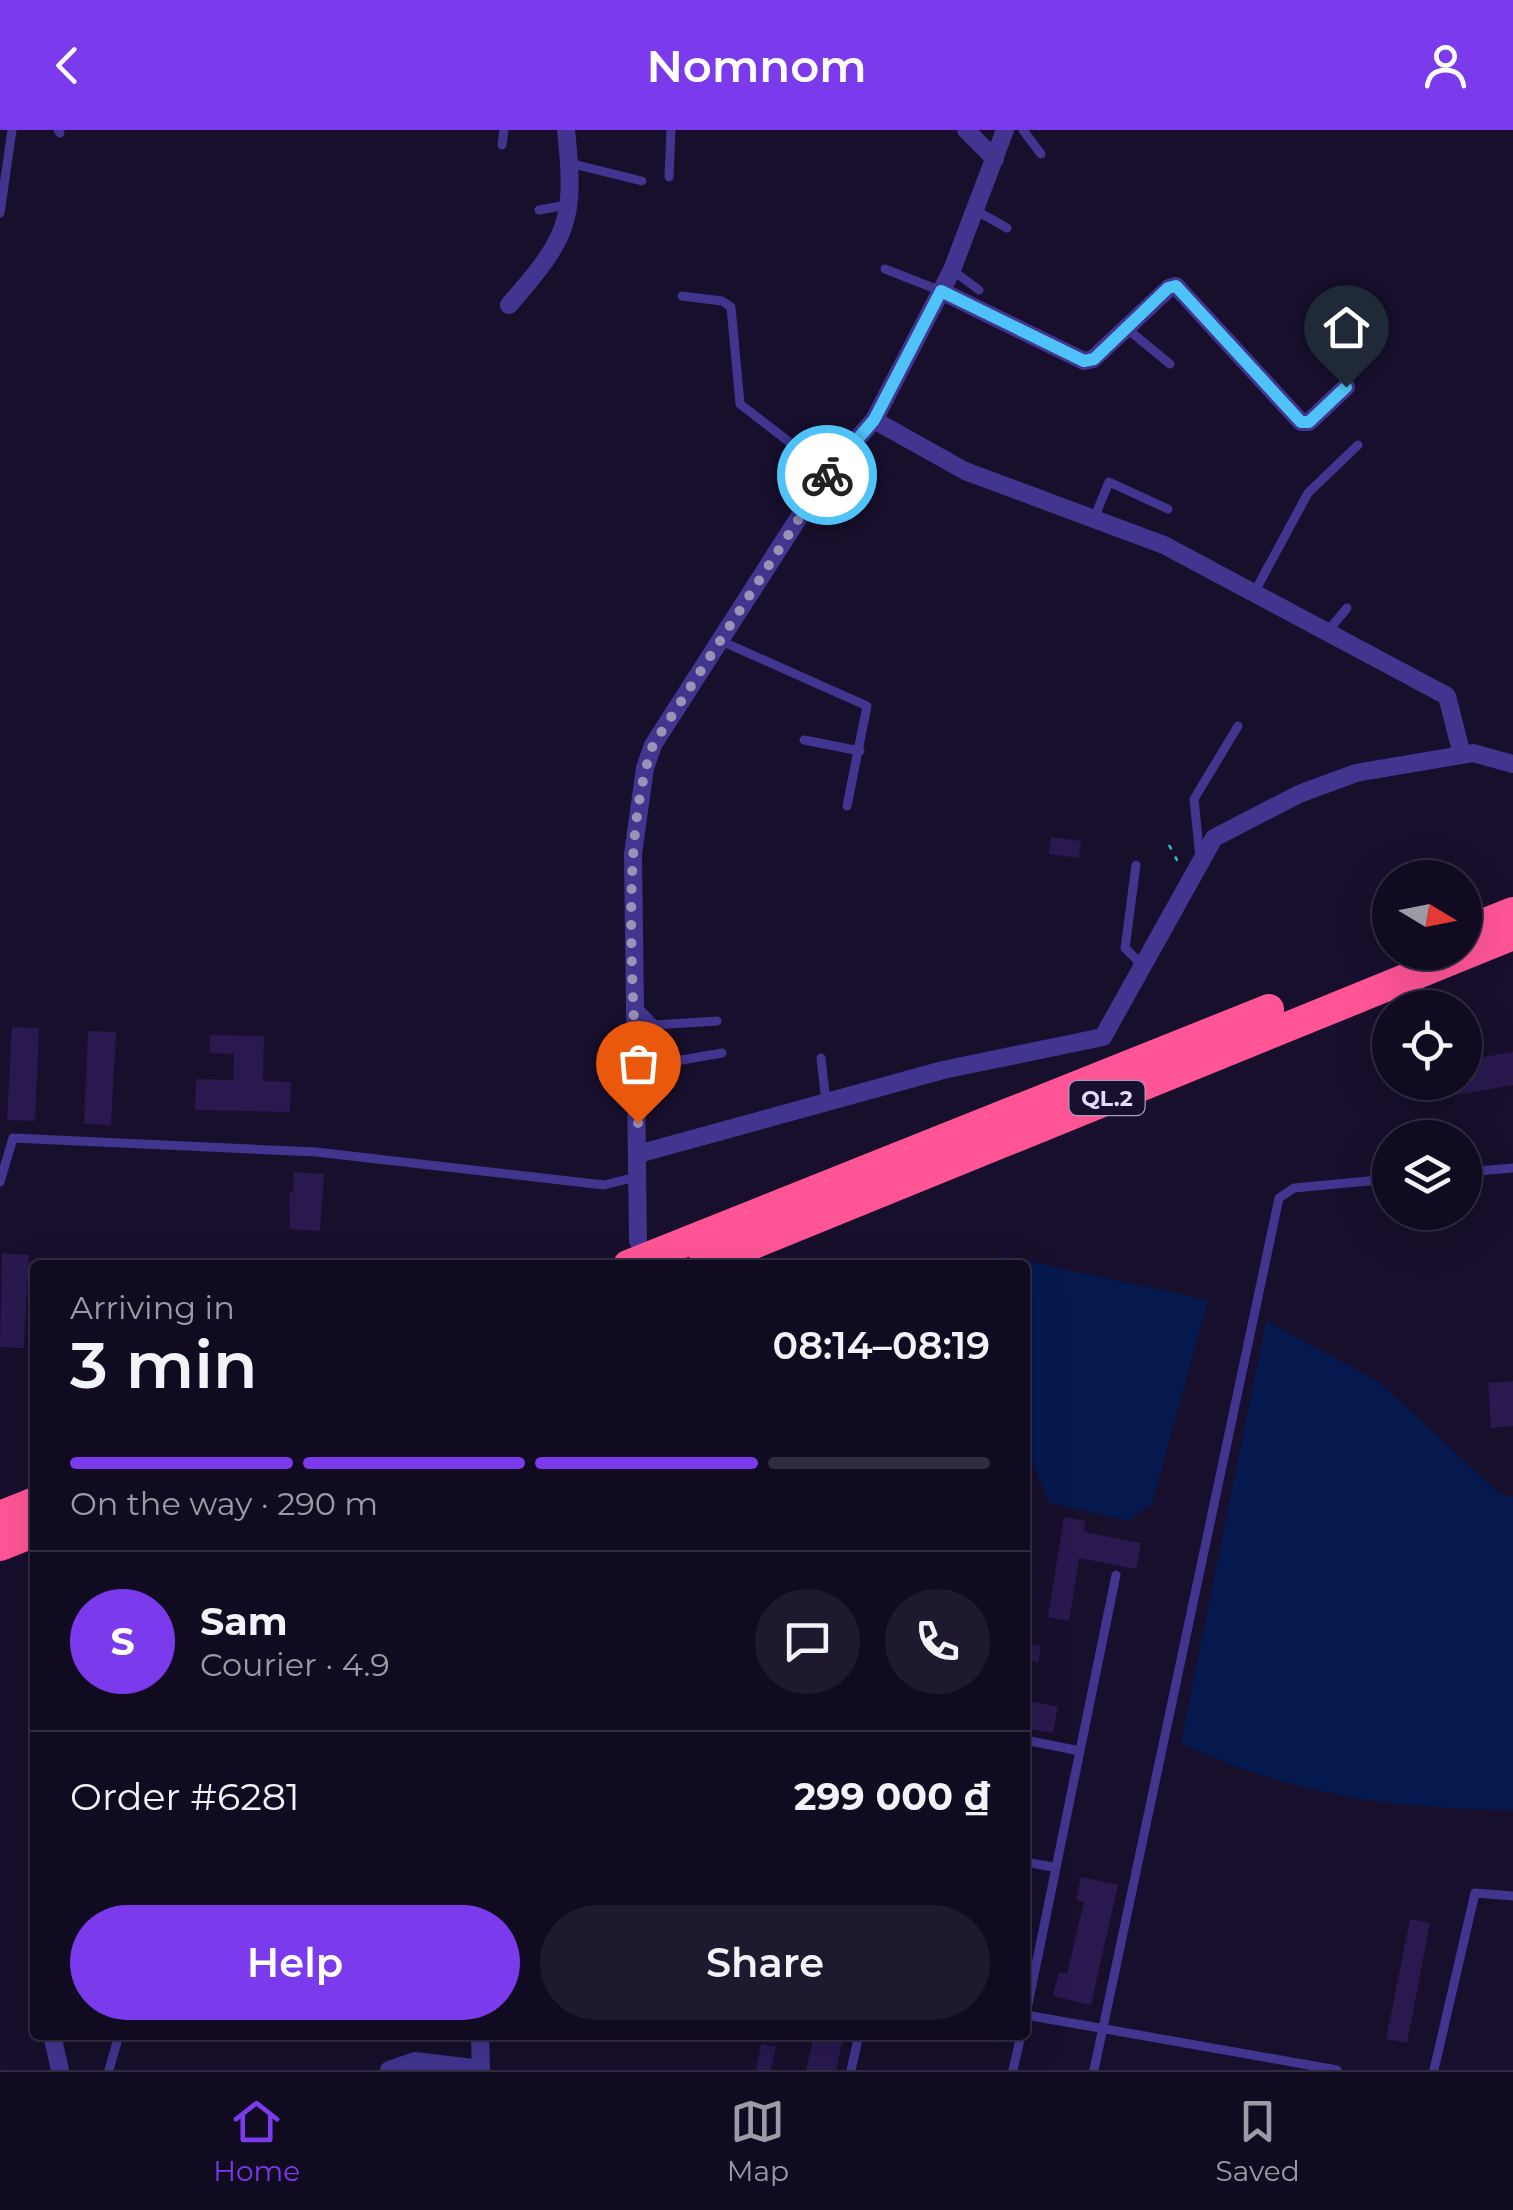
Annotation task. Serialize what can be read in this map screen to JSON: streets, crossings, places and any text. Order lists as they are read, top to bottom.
{
  "streets": {
    "highway": ["QL.2"]
  },
  "north": "right",
  "page": {
    "header": "Nomnom",
    "heading": ["3 min", "Arriving in", "08:14–08:19"],
    "panel": [
      "Sam",
      "Courier · 4.9",
      "Order #6281",
      "299 000 ₫"
    ],
    "bar": "On the way · 290 m",
    "round": "S",
    "buttons": ["Help", "Share"],
    "tabs": ["Home", "Map", "Saved"]
  }
}
